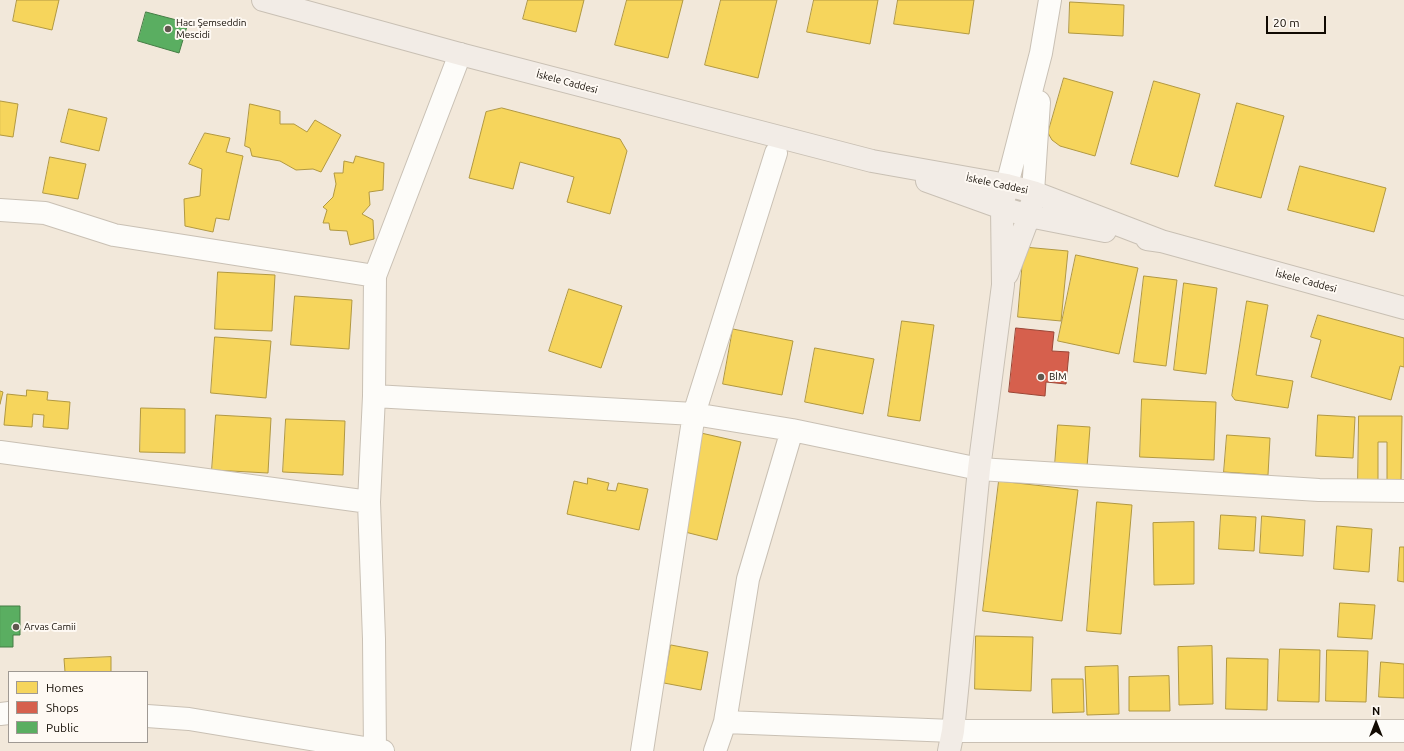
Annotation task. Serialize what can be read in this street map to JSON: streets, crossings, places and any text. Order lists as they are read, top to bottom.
{
  "streets": {
    "main road": ["İskele Caddesi"]
  },
  "places": ["Hacı Şemseddin Mescidi", "BİM", "Arvas Camii"],
  "legend": ["Homes", "Shops", "Public"],
  "scale_bar": "20 m",
  "north": "top"
}
